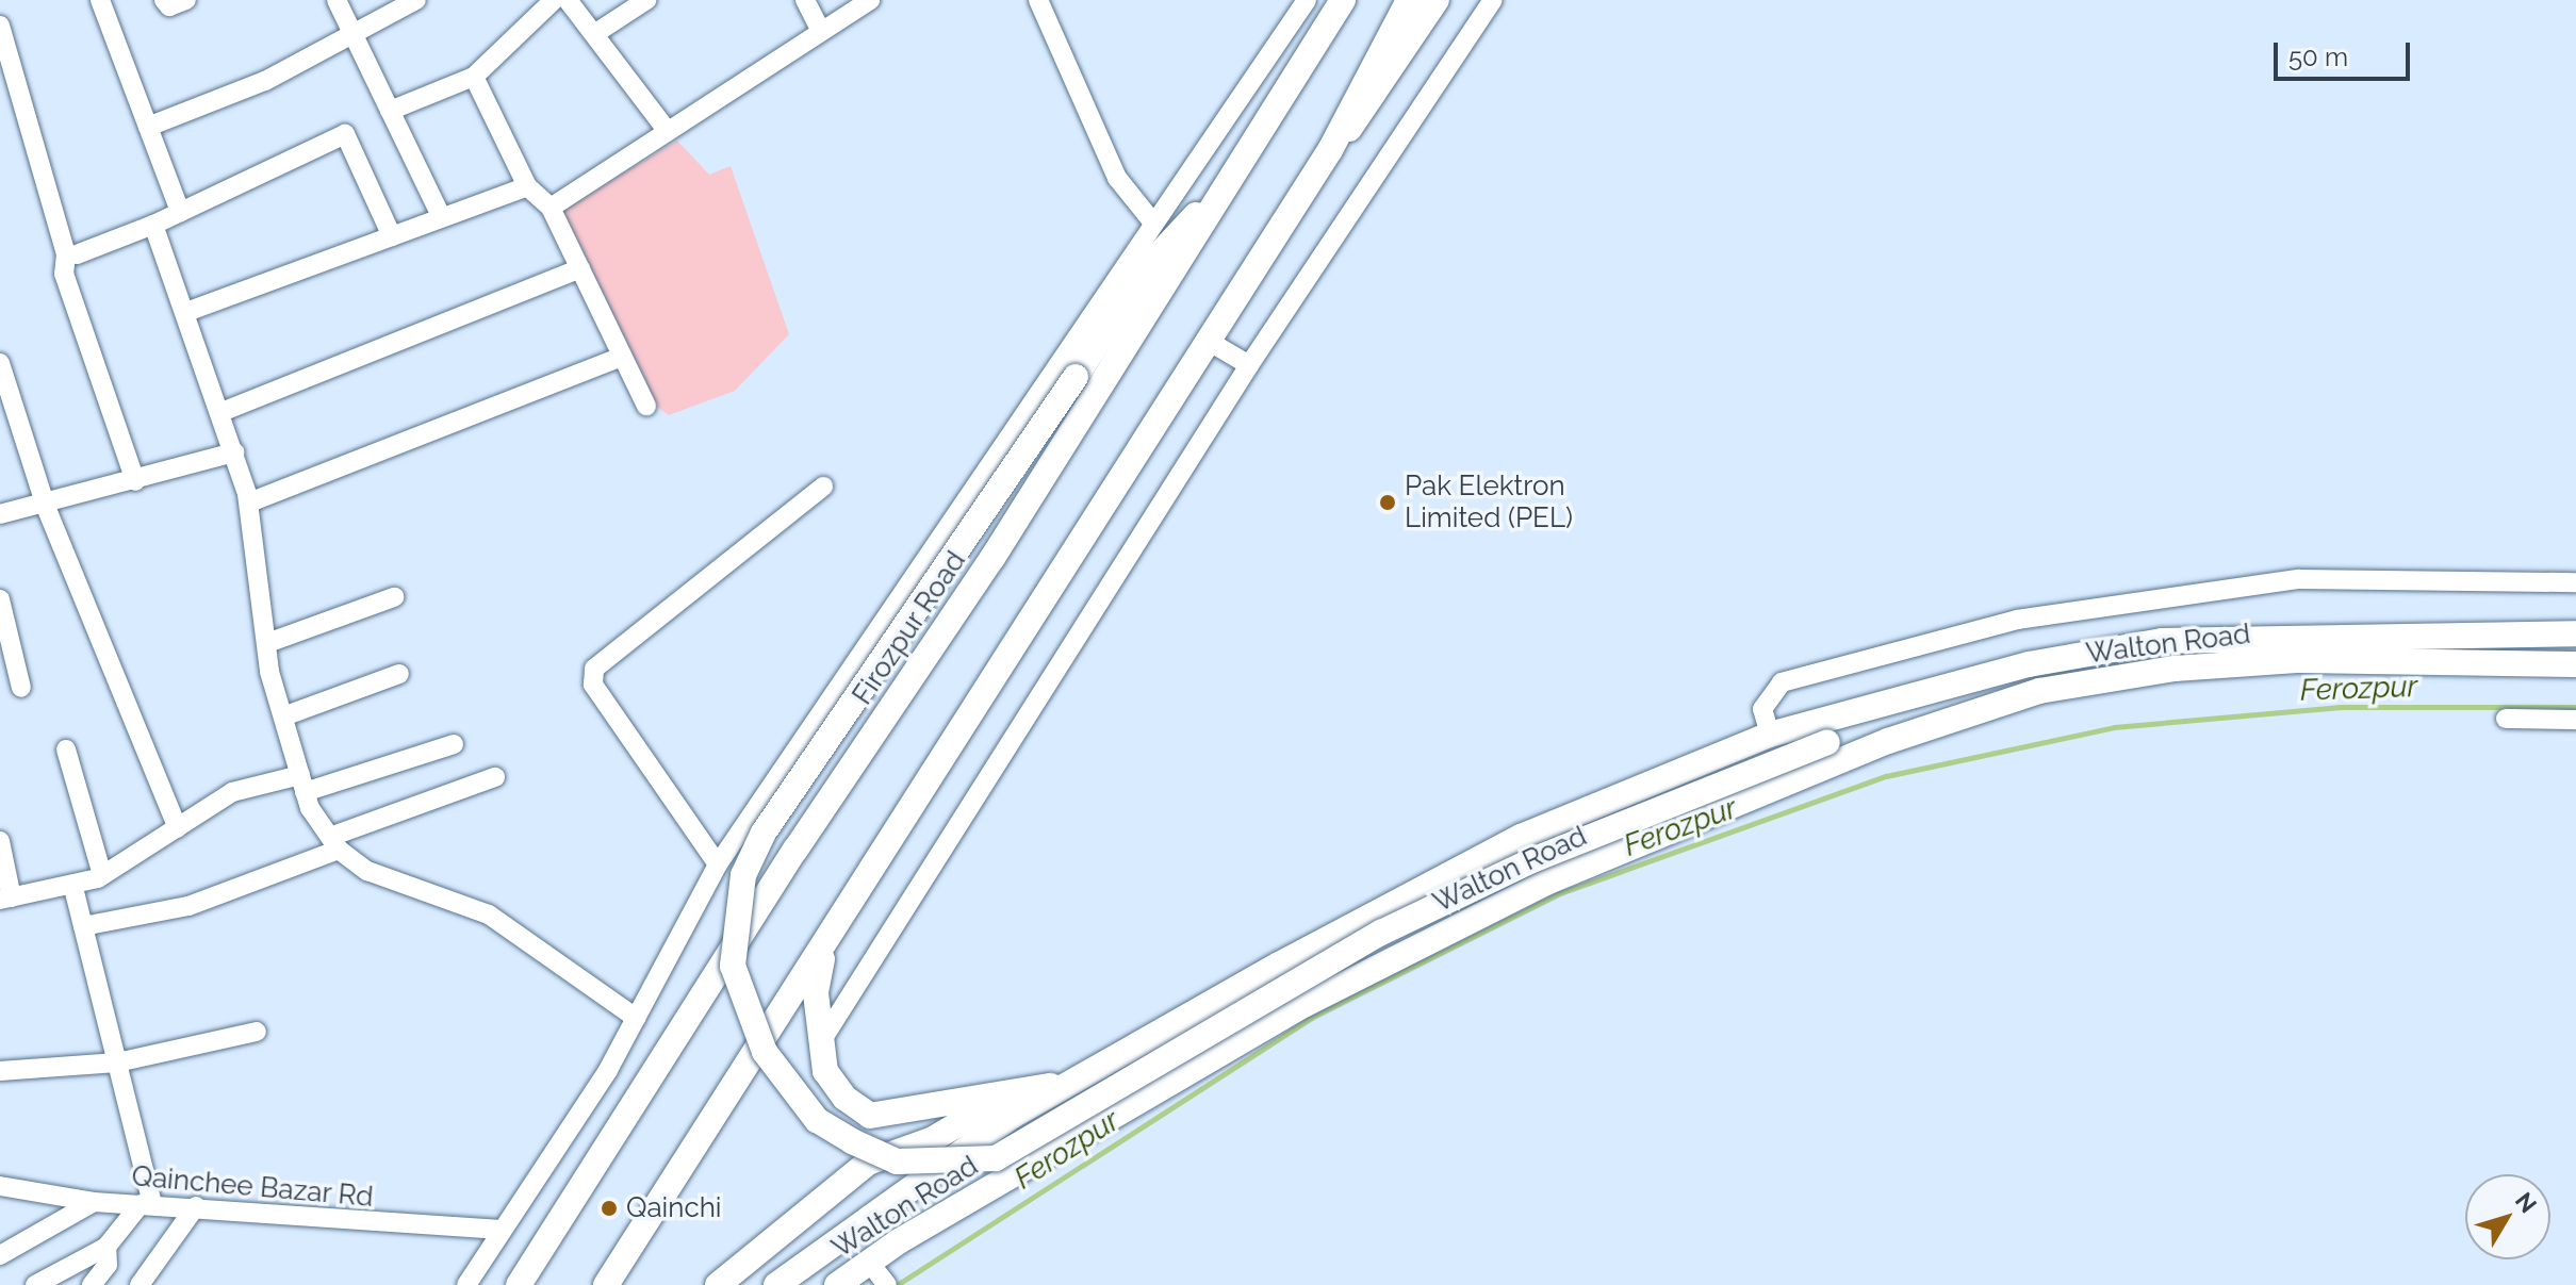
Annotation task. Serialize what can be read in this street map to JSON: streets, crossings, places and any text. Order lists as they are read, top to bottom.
{
  "streets": {
    "main road": ["Firozpur Road", "Walton Road"],
    "street": ["Qainchee Bazar Rd"]
  },
  "water": ["Ferozpur"],
  "places": ["Pak Elektron Limited (PEL)", "Qainchi"],
  "scale_bar": "50 m",
  "north": "top right"
}
